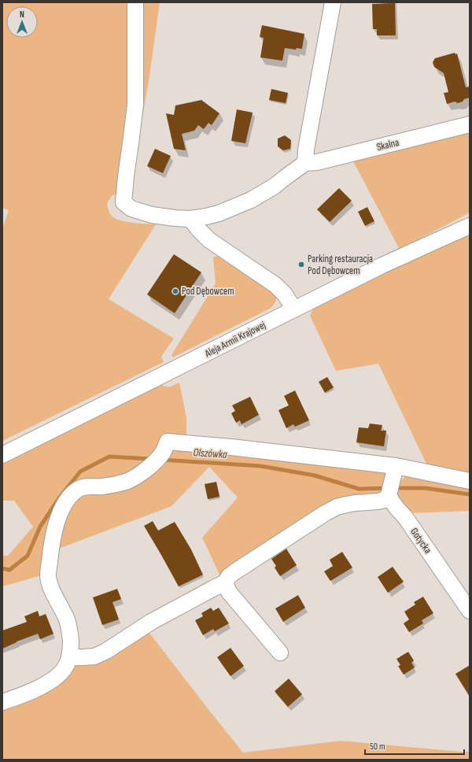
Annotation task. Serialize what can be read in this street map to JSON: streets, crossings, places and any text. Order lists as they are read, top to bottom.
{
  "streets": {
    "street": ["Skalna", "Aleja Armii Krajowej", "Gotycka"]
  },
  "water": ["Olszówka"],
  "places": ["Parking restauracja Pod Dębowcem", "Pod Dębowcem"],
  "scale_bar": "50 m",
  "north": "top"
}
